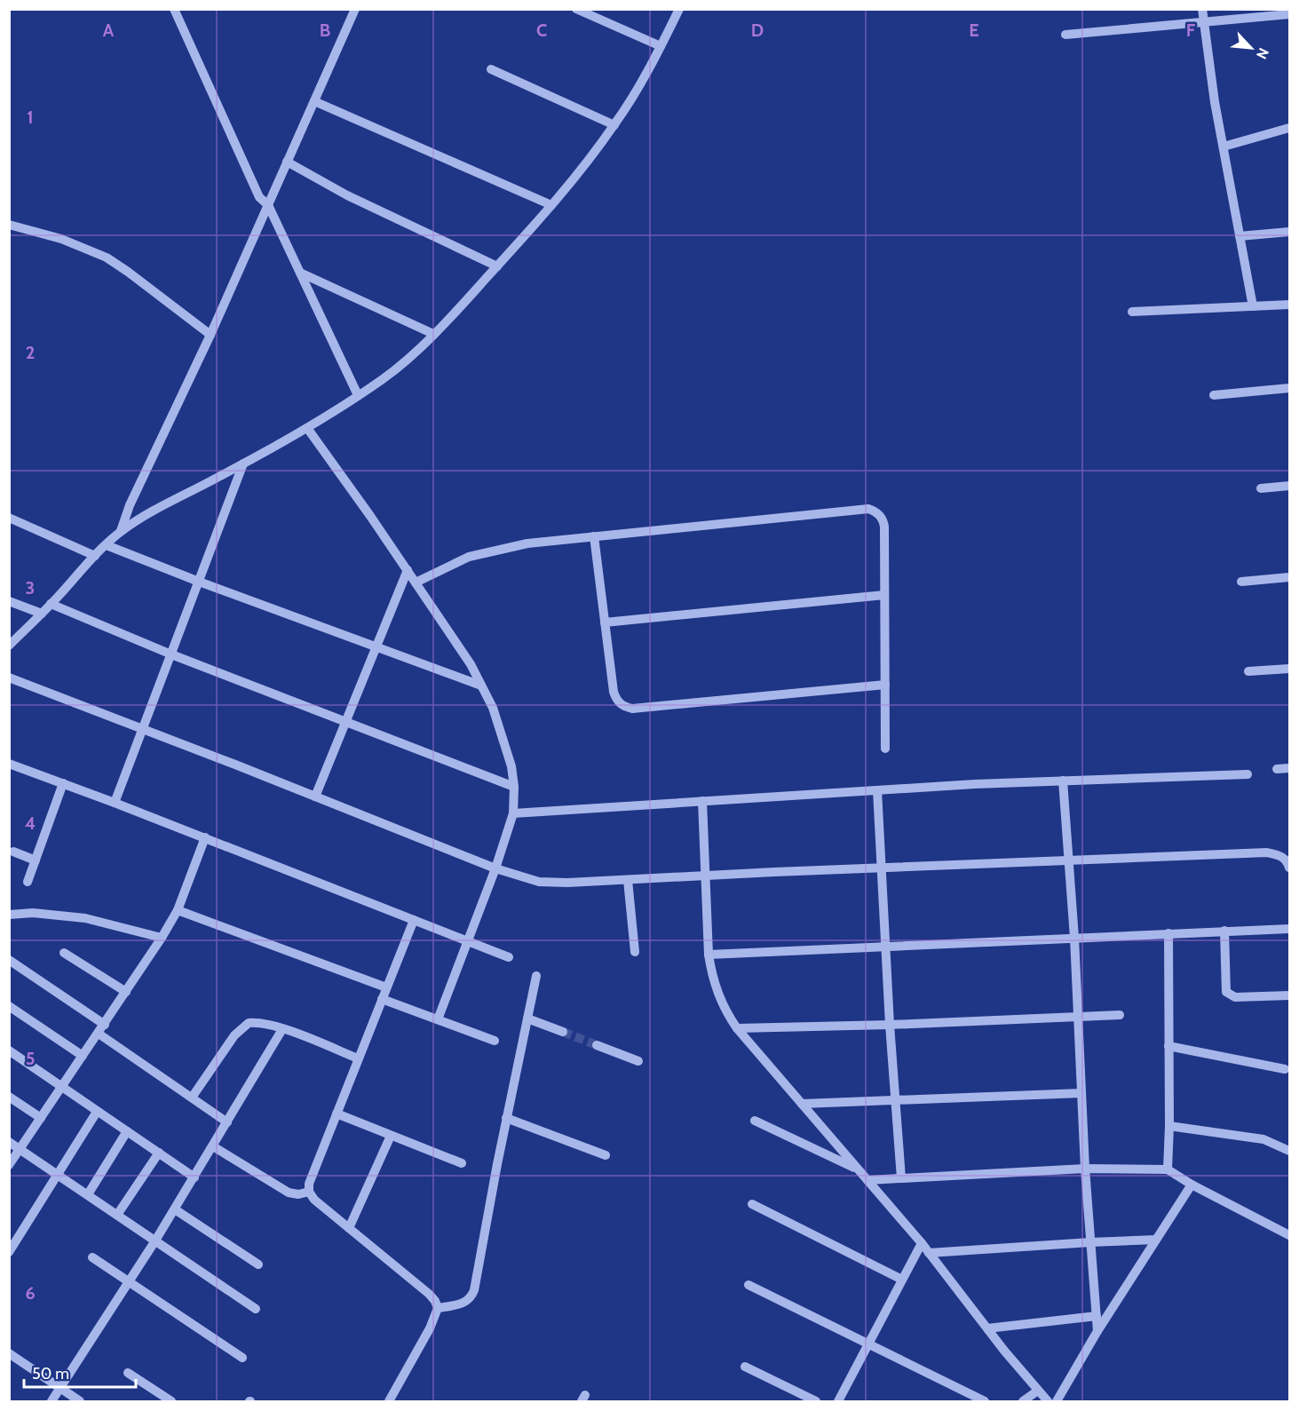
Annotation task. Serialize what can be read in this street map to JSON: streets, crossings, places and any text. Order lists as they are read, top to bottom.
{
  "scale_bar": "50 m",
  "north": "bottom right",
  "grid": {
    "columns": [
      "A",
      "B",
      "C",
      "D",
      "E",
      "F"
    ],
    "rows": [
      "1",
      "2",
      "3",
      "4",
      "5",
      "6"
    ]
  }
}
